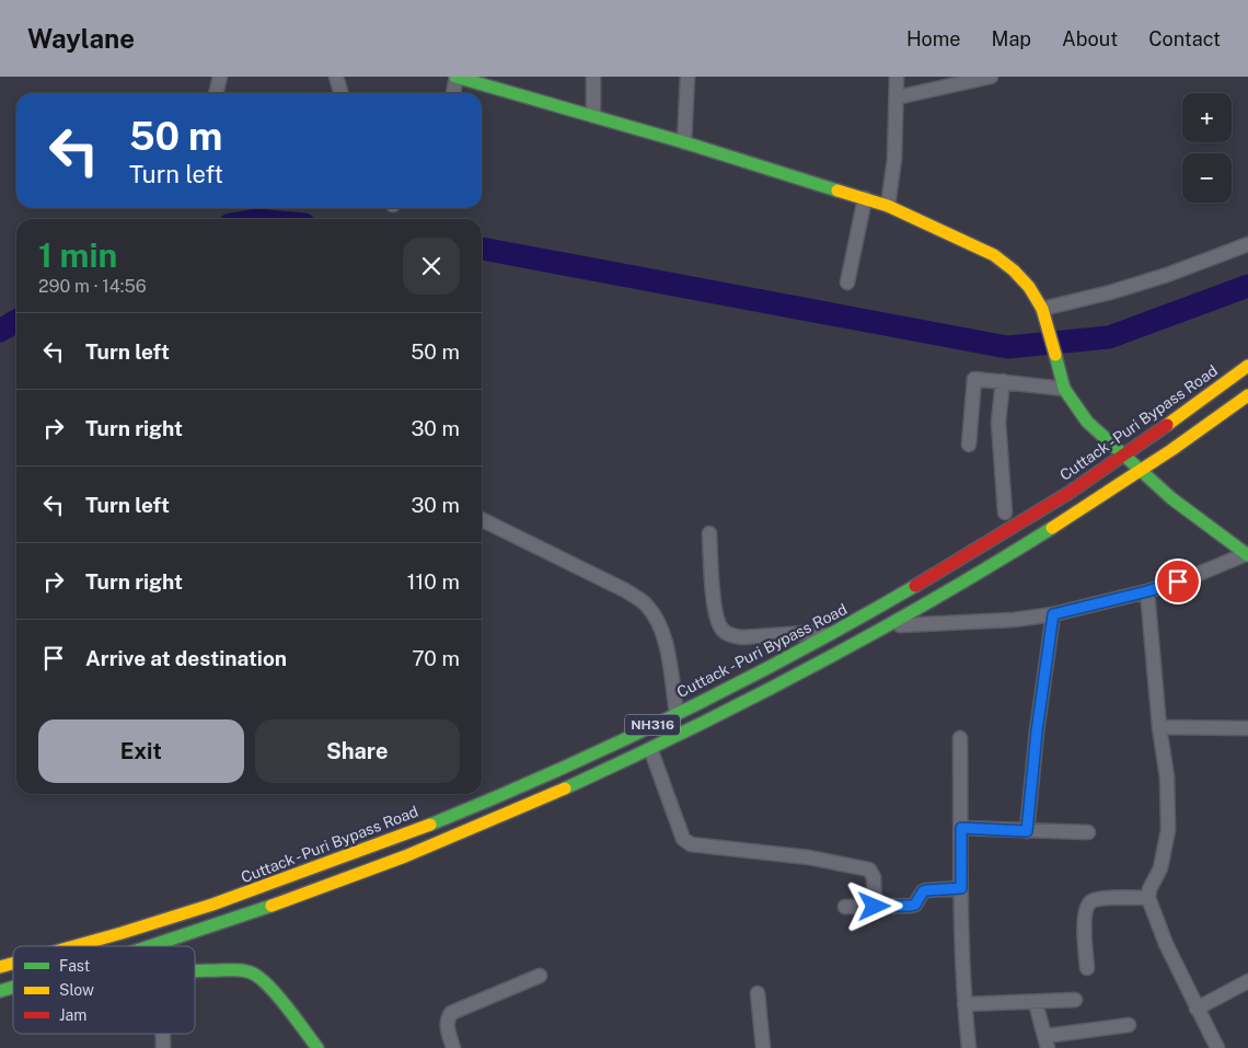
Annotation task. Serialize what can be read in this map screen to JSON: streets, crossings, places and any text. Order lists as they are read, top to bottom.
{
  "streets": {
    "main road": ["Cuttack - Puri Bypass Road", "NH316"]
  },
  "legend": ["Fast", "Slow", "Jam"],
  "page": {
    "header": "Waylane",
    "nav": [
      "Home",
      "Map",
      "About",
      "Contact"
    ],
    "map_buttons": ["+", "−"],
    "turn": ["50 m", "Turn left"],
    "heading": ["1 min", "290 m · 14:56"],
    "list": [
      {
        "name": "Turn left",
        "value": "50 m"
      },
      {
        "name": "Turn right",
        "value": "30 m"
      },
      {
        "name": "Turn left",
        "value": "30 m"
      },
      {
        "name": "Turn right",
        "value": "110 m"
      },
      {
        "name": "Arrive at destination",
        "value": "70 m"
      }
    ],
    "buttons": ["Exit", "Share"]
  }
}
